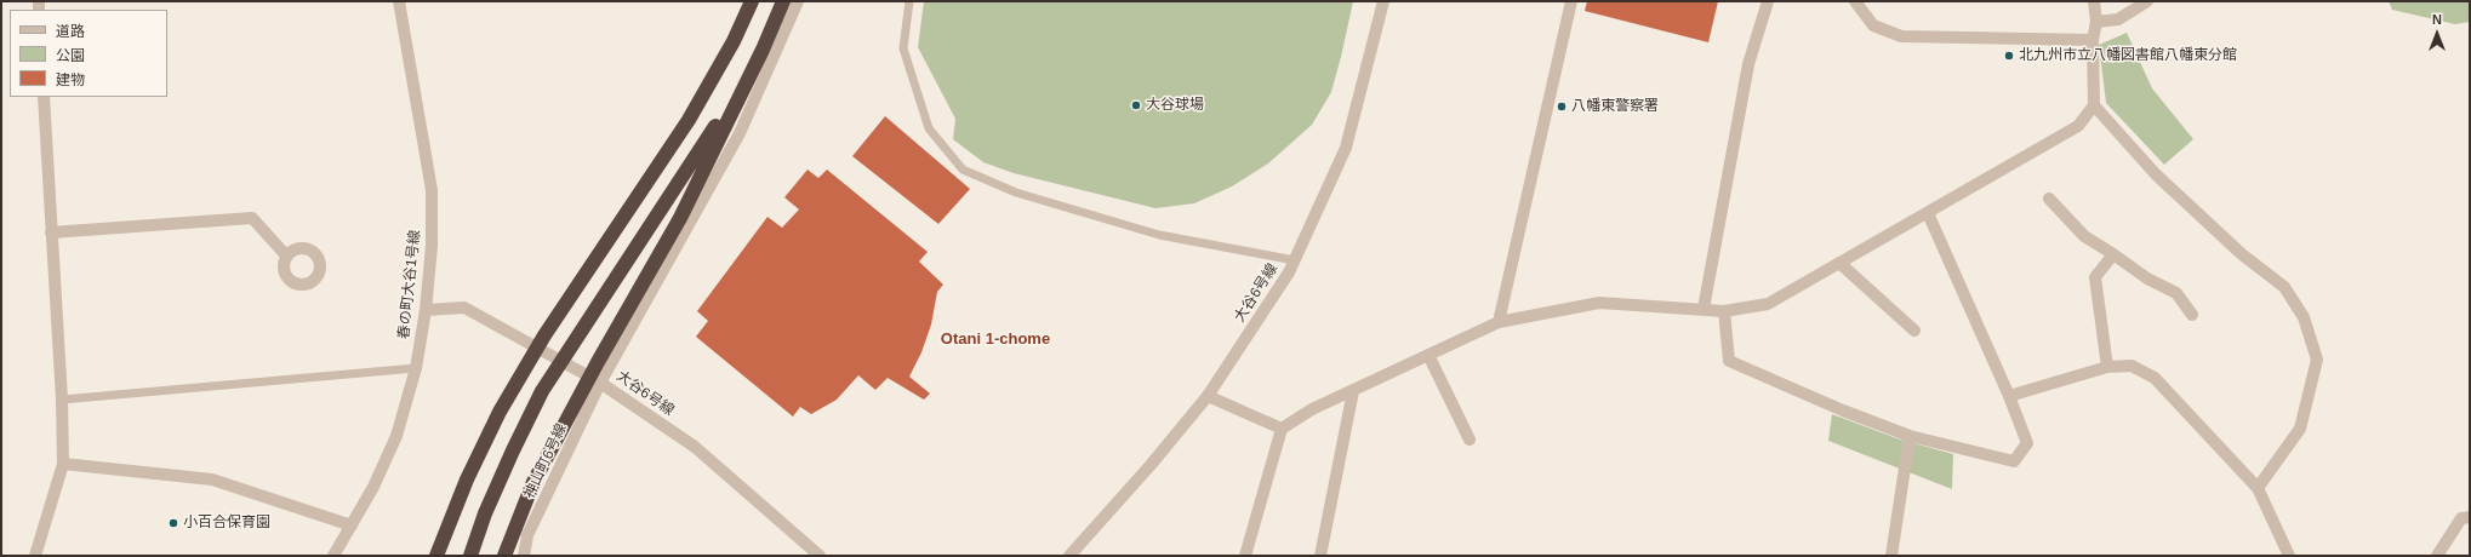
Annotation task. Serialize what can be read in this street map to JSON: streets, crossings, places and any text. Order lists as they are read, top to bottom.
{
  "streets": {
    "street": ["春の町大谷1号線", "大谷6号線", "神山町6号線"]
  },
  "crossings": [
    ["春の町大谷1号線", "大谷6号線"],
    ["大谷6号線", "神山町6号線"]
  ],
  "districts": ["Otani 1-chome"],
  "places": [
    "北九州市立八幡図書館八幡東分館",
    "大谷球場",
    "八幡東警察署",
    "小百合保育園"
  ],
  "legend": ["道路", "公園", "建物"],
  "north": "top"
}
